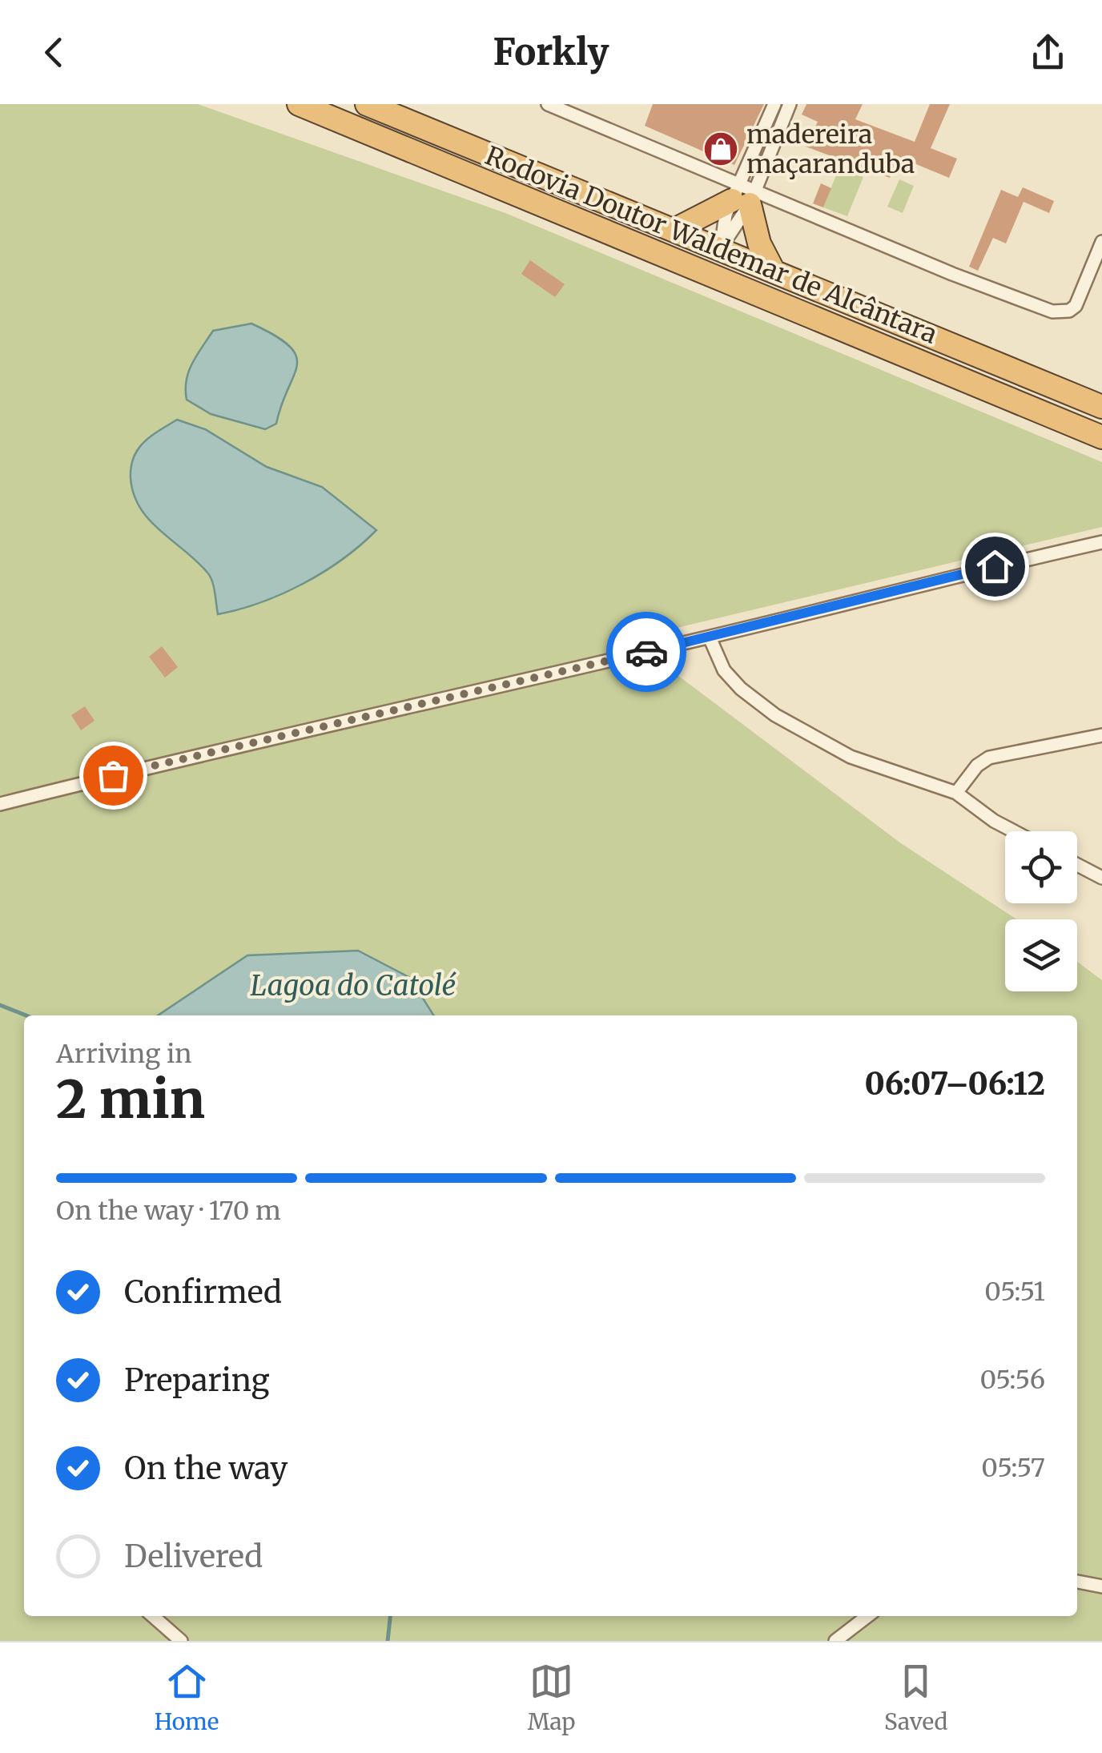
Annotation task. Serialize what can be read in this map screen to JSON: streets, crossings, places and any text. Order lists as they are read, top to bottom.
{
  "streets": {
    "highway": ["Rodovia Doutor Waldemar de Alcântara"]
  },
  "water": ["Lagoa do Catolé"],
  "places": {
    "shop": ["madereira maçaranduba"]
  },
  "page": {
    "header": "Forkly",
    "heading": ["2 min", "Arriving in", "06:07–06:12"],
    "bar": "On the way · 170 m",
    "list": [
      ["Confirmed", "05:51"],
      ["Preparing", "05:56"],
      ["On the way", "05:57"],
      "Delivered"
    ],
    "tabs": ["Home", "Map", "Saved"]
  }
}
